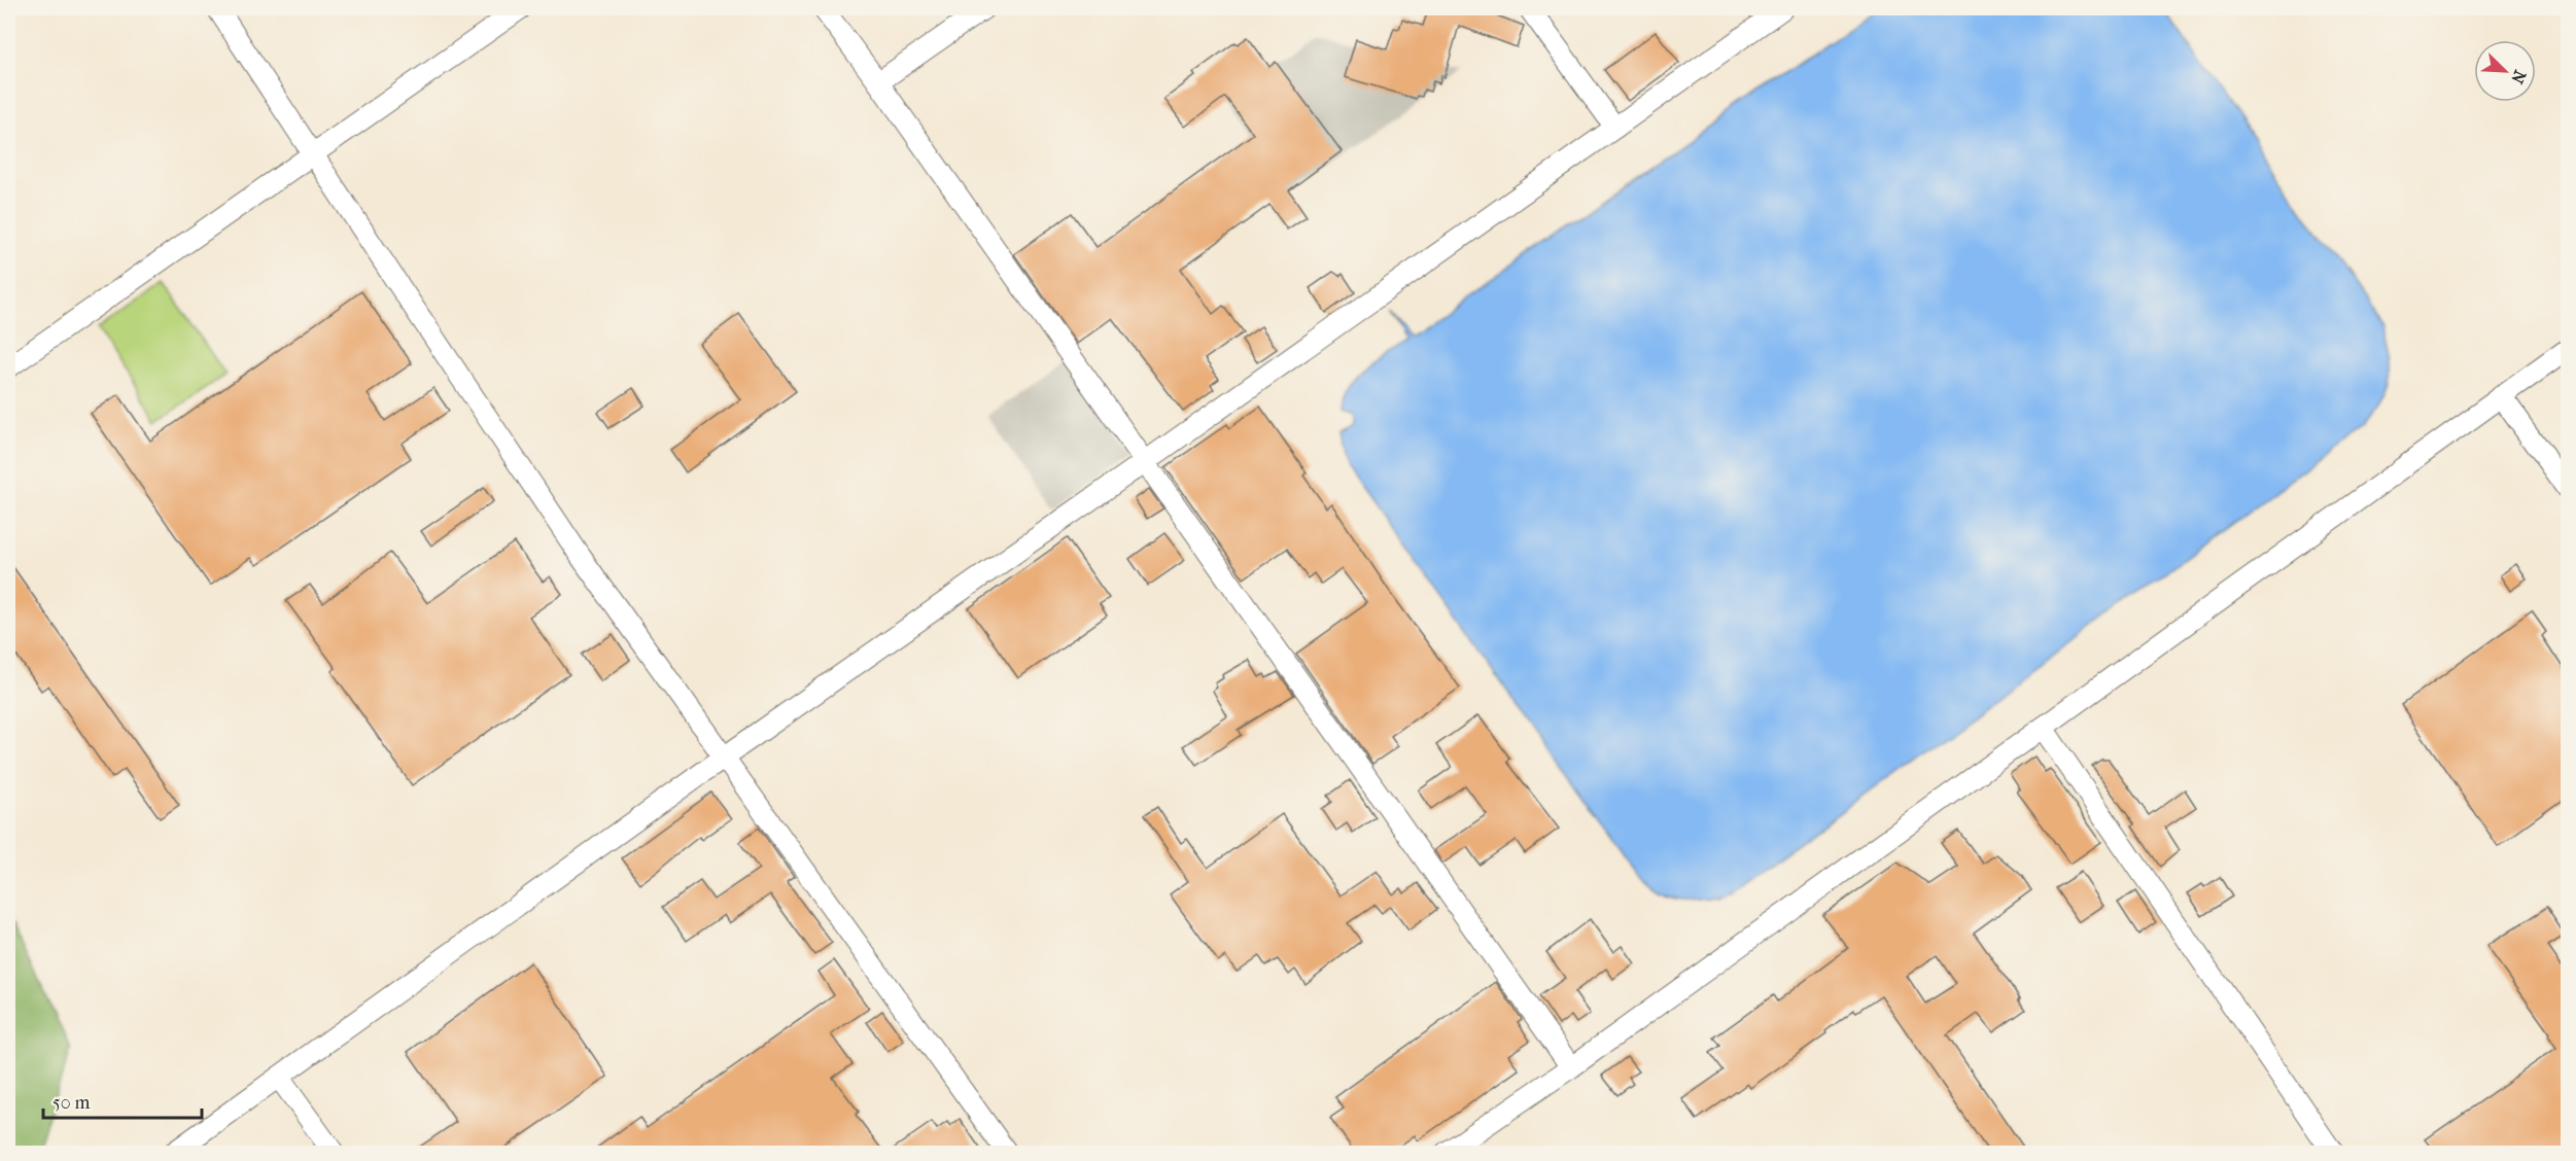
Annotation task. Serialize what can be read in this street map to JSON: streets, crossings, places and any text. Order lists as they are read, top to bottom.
{
  "scale_bar": "50 m",
  "north": "bottom right"
}
